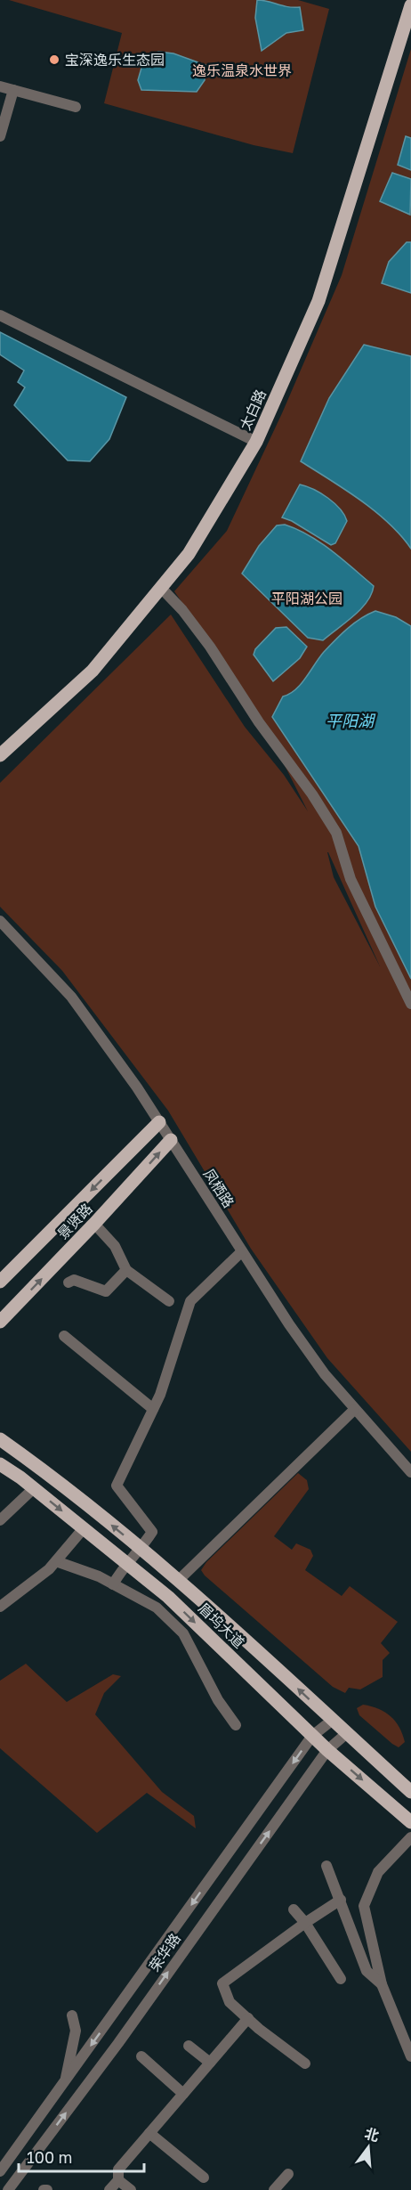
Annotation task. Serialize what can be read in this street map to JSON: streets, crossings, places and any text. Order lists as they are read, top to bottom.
{
  "streets": {
    "main road": ["太白路", "景贤路", "眉坞大道"],
    "street": ["凤栖路", "荣华路"]
  },
  "crossings": [
    ["凤栖路", "景贤路"],
    ["眉坞大道", "荣华路"]
  ],
  "water": ["平阳湖"],
  "parks": ["逸乐温泉水世界", "平阳湖公园"],
  "places": ["宝深逸乐生态园"],
  "scale_bar": "100 m",
  "north": "top"
}
